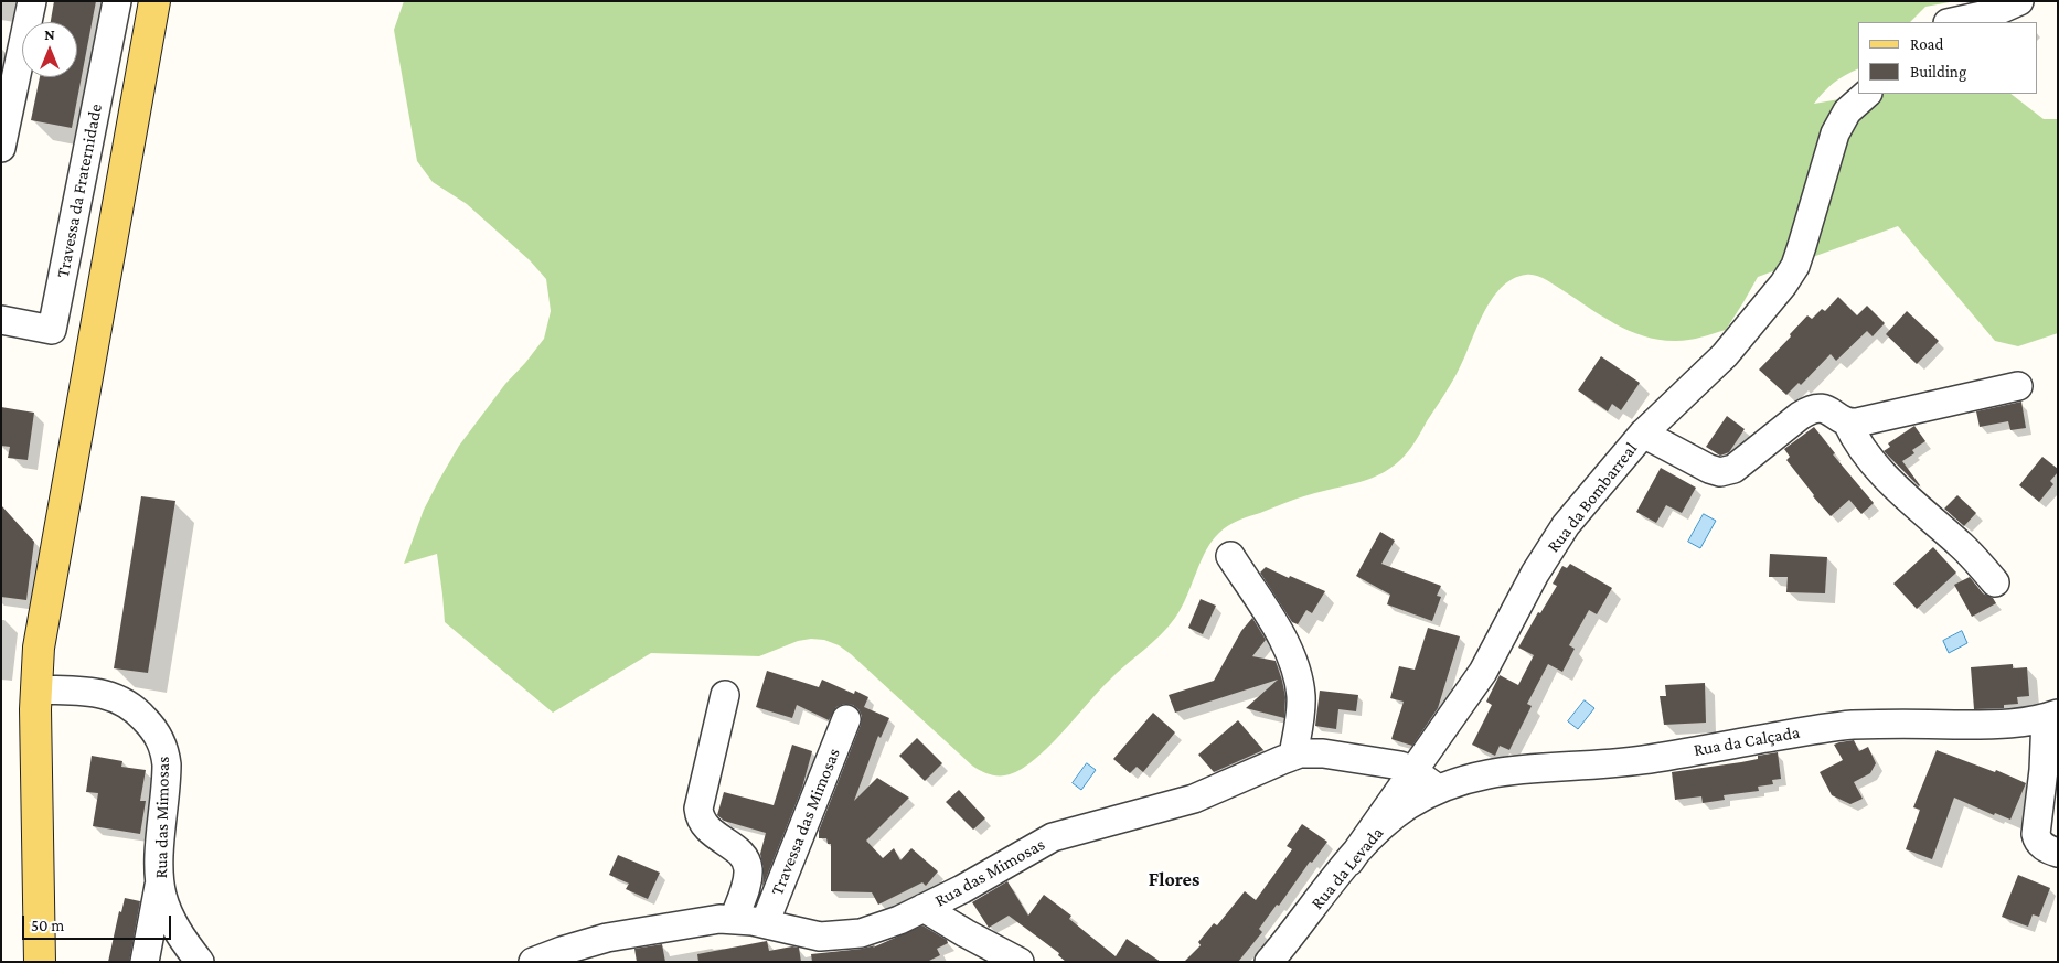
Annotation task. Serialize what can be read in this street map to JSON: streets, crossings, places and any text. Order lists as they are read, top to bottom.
{
  "streets": {
    "street": [
      "Travessa da Fraternidade",
      "Rua da Bombarreal",
      "Rua da Calçada",
      "Rua das Mimosas",
      "Travessa das Mimosas",
      "Rua da Levada"
    ]
  },
  "crossings": [
    ["Rua da Bombarreal", "Rua das Mimosas"],
    ["Rua da Bombarreal", "Rua da Levada"],
    ["Rua da Calçada", "Rua das Mimosas"],
    ["Rua da Calçada", "Rua da Levada"],
    ["Rua das Mimosas", "Travessa das Mimosas"],
    ["Rua das Mimosas", "Rua da Levada"]
  ],
  "districts": ["Flores"],
  "legend": ["Road", "Building"],
  "scale_bar": "50 m",
  "north": "top"
}
